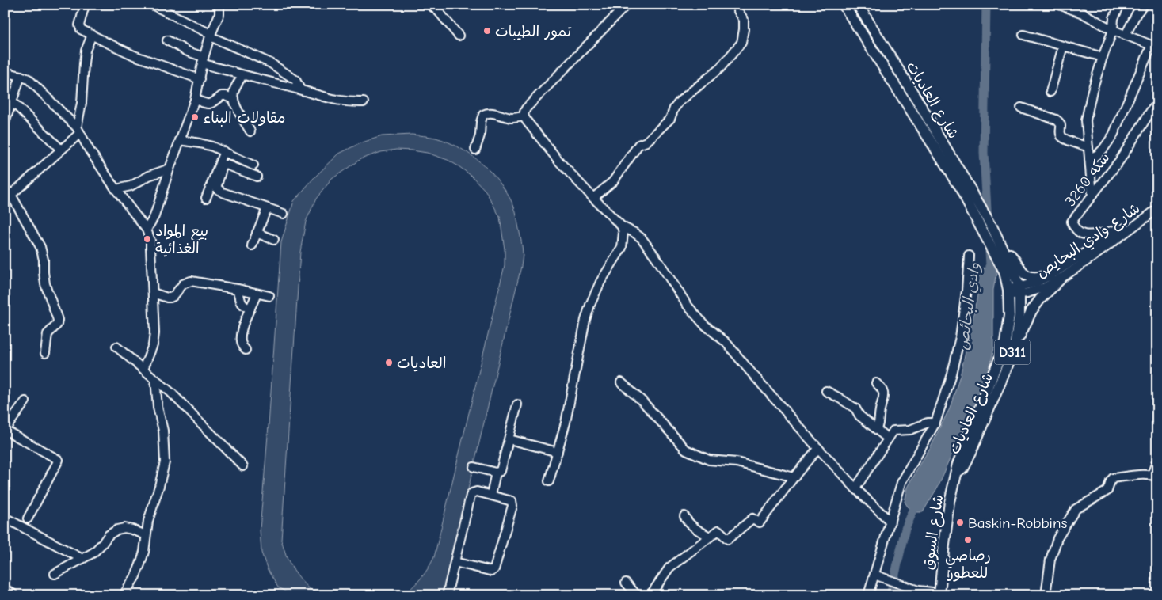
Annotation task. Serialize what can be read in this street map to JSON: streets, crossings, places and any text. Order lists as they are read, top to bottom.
{
  "streets": {
    "main road": ["شارع العاديات", "D311", "شارع السوق"],
    "street": ["سكه 3260", "شارع وادي البحايص"]
  },
  "crossings": [
    ["شارع العاديات", "شارع وادي البحايص"],
    ["شارع العاديات", "شارع السوق"],
    ["سكه 3260", "شارع وادي البحايص"]
  ],
  "water": ["وادي البحائص"],
  "places": [
    "تمور الطيبات",
    "مقاولات البناء",
    "بيع المواد الغذائية",
    "العاديات",
    "Baskin-Robbins",
    "رصاصي للعطور"
  ]
}
